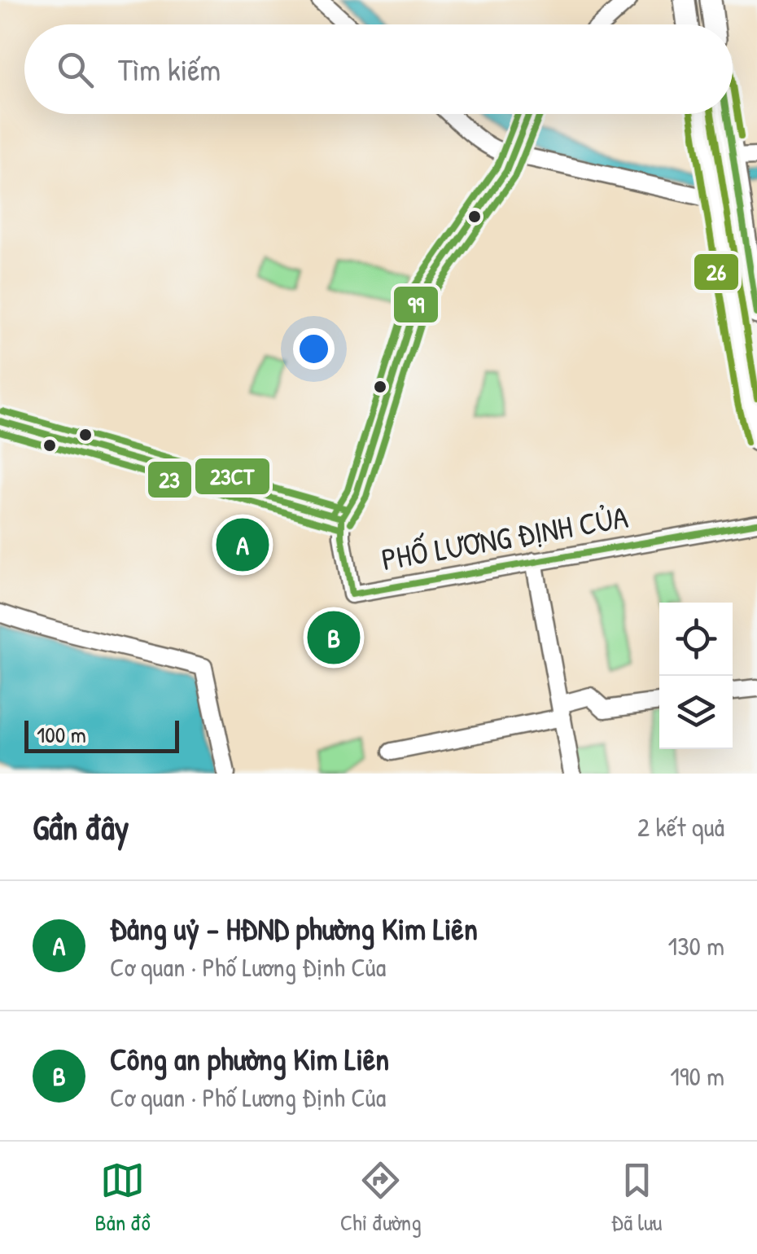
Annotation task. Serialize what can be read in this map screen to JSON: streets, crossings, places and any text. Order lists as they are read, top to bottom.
{
  "streets": {
    "street": ["PHỐ LƯƠNG ĐỊNH CỦA"]
  },
  "lines": [
    "transit line 99",
    "transit line 23",
    "transit line 23CT",
    "transit line 26"
  ],
  "scale_bar": "100 m",
  "page": {
    "search": "Tìm kiếm",
    "pins": ["A", "B"],
    "scale": "100 m",
    "heading": ["Gần đây", "2 kết quả"],
    "list": [
      {
        "mark": "A",
        "name": "Đảng uỷ - HĐND phường Kim Liên",
        "note": "Cơ quan · Phố Lương Định Của",
        "value": "130 m"
      },
      {
        "mark": "B",
        "name": "Công an phường Kim Liên",
        "note": "Cơ quan · Phố Lương Định Của",
        "value": "190 m"
      }
    ],
    "nav": ["Bản đồ", "Chỉ đường", "Đã lưu"]
  }
}
